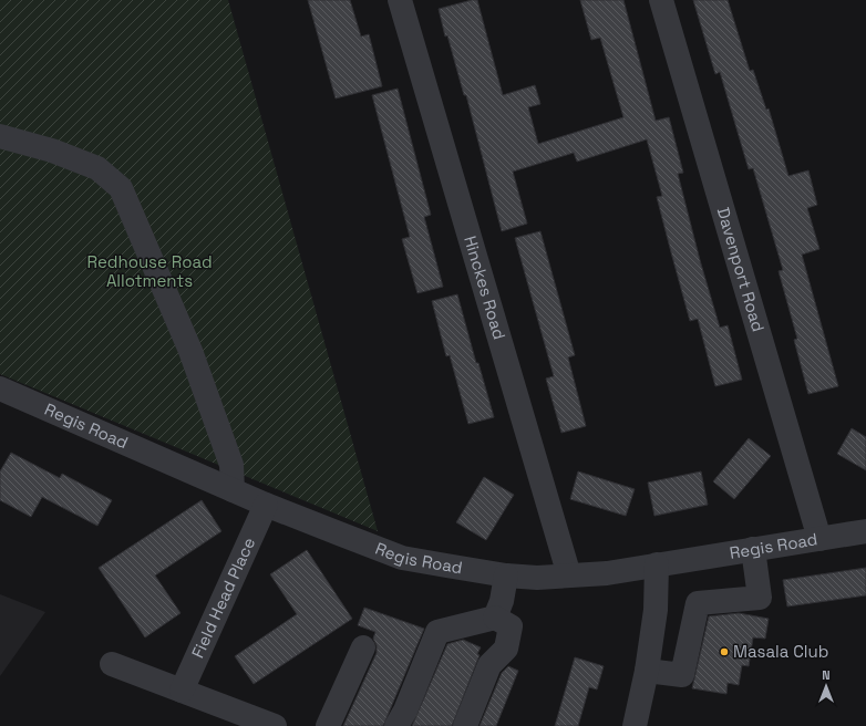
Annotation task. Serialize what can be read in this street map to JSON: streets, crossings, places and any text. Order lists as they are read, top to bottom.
{
  "streets": {
    "street": [
      "Davenport Road",
      "Hinckes Road",
      "Regis Road",
      "Field Head Place"
    ]
  },
  "crossings": [
    ["Davenport Road", "Regis Road"],
    ["Hinckes Road", "Regis Road"],
    ["Regis Road", "Field Head Place"]
  ],
  "parks": ["Redhouse Road Allotments"],
  "places": ["Masala Club"],
  "north": "top"
}
